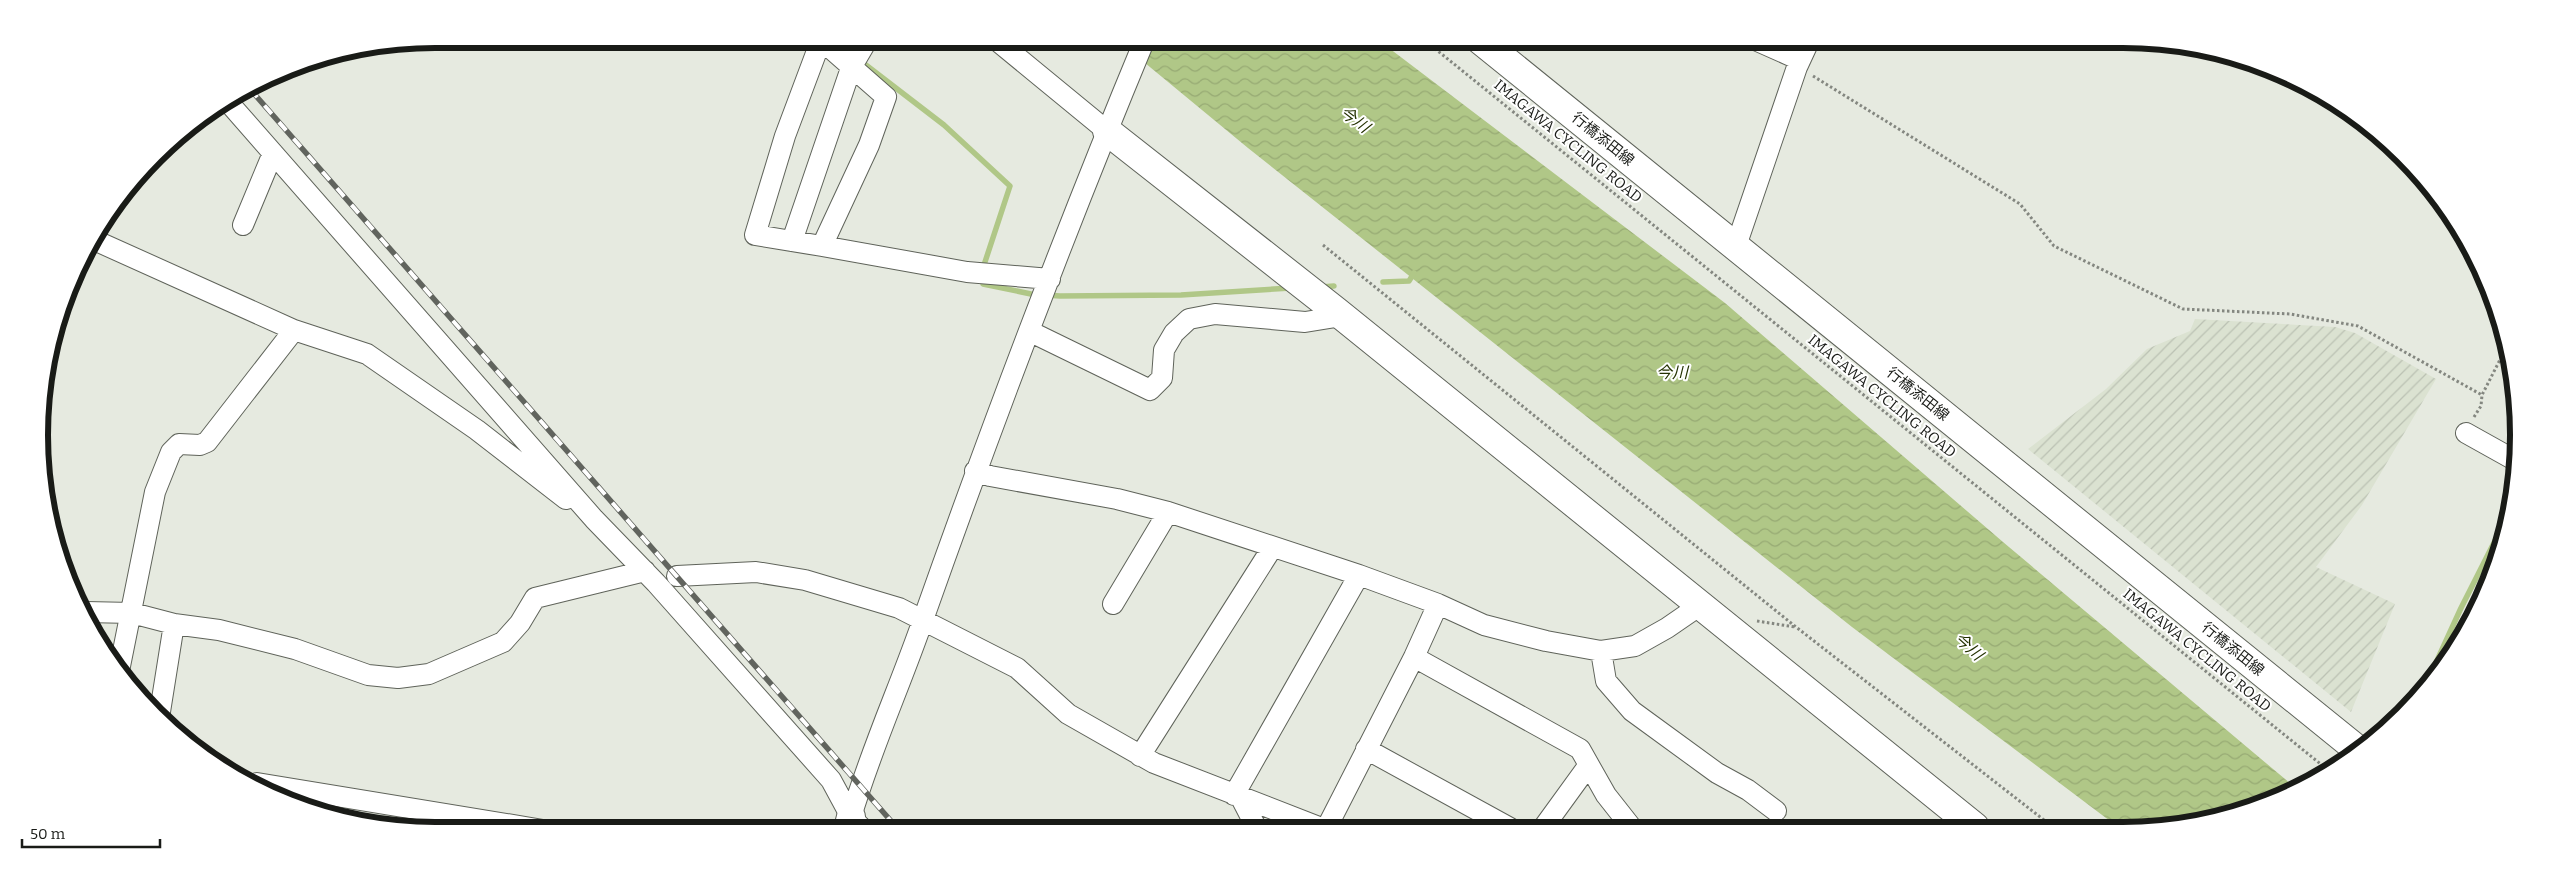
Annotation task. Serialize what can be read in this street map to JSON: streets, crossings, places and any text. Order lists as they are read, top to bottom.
{
  "streets": {
    "main road": ["行橋添田線"],
    "path": ["IMAGAWA CYCLING ROAD"]
  },
  "water": ["今川"],
  "scale_bar": "50 m"
}
